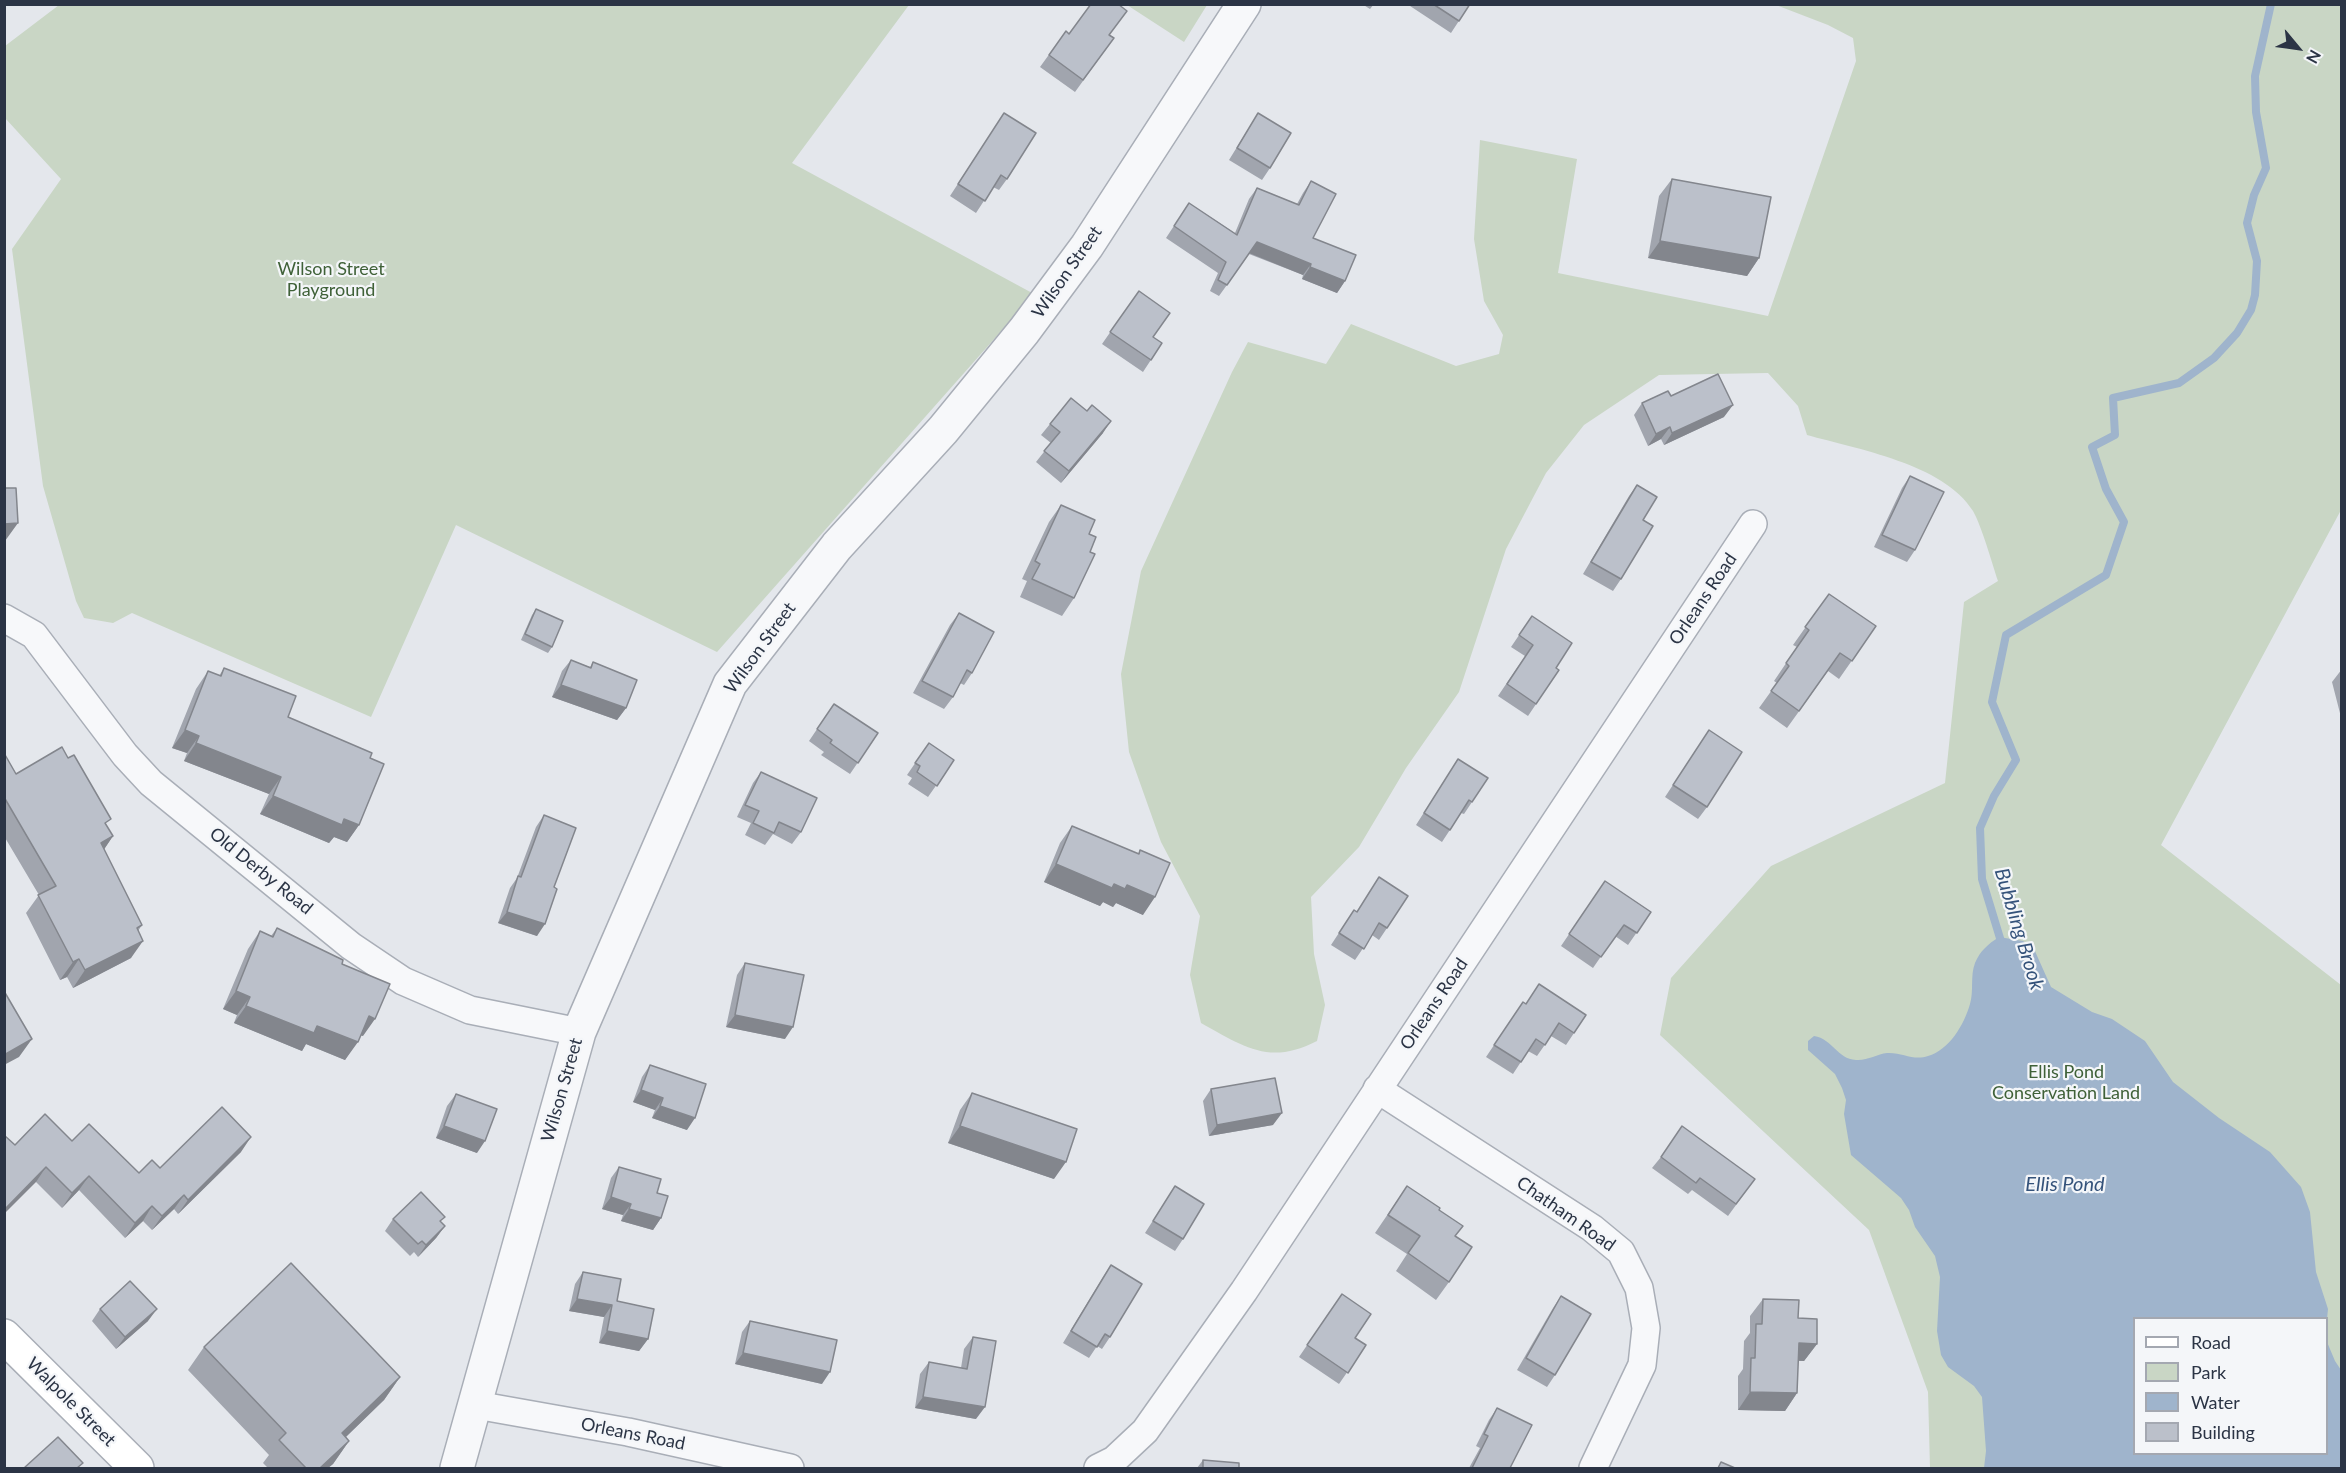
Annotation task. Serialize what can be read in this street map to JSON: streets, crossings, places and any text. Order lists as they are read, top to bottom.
{
  "streets": {
    "main road": ["Walpole Street"],
    "street": [
      "Wilson Street",
      "Orleans Road",
      "Old Derby Road",
      "Chatham Road"
    ]
  },
  "crossings": [
    ["Wilson Street", "Orleans Road"],
    ["Wilson Street", "Old Derby Road"],
    ["Orleans Road", "Chatham Road"]
  ],
  "water": ["Bubbling Brook", "Ellis Pond"],
  "parks": ["Wilson Street Playground", "Ellis Pond Conservation Land"],
  "legend": [
    "Road",
    "Park",
    "Water",
    "Building"
  ],
  "north": "bottom right"
}
